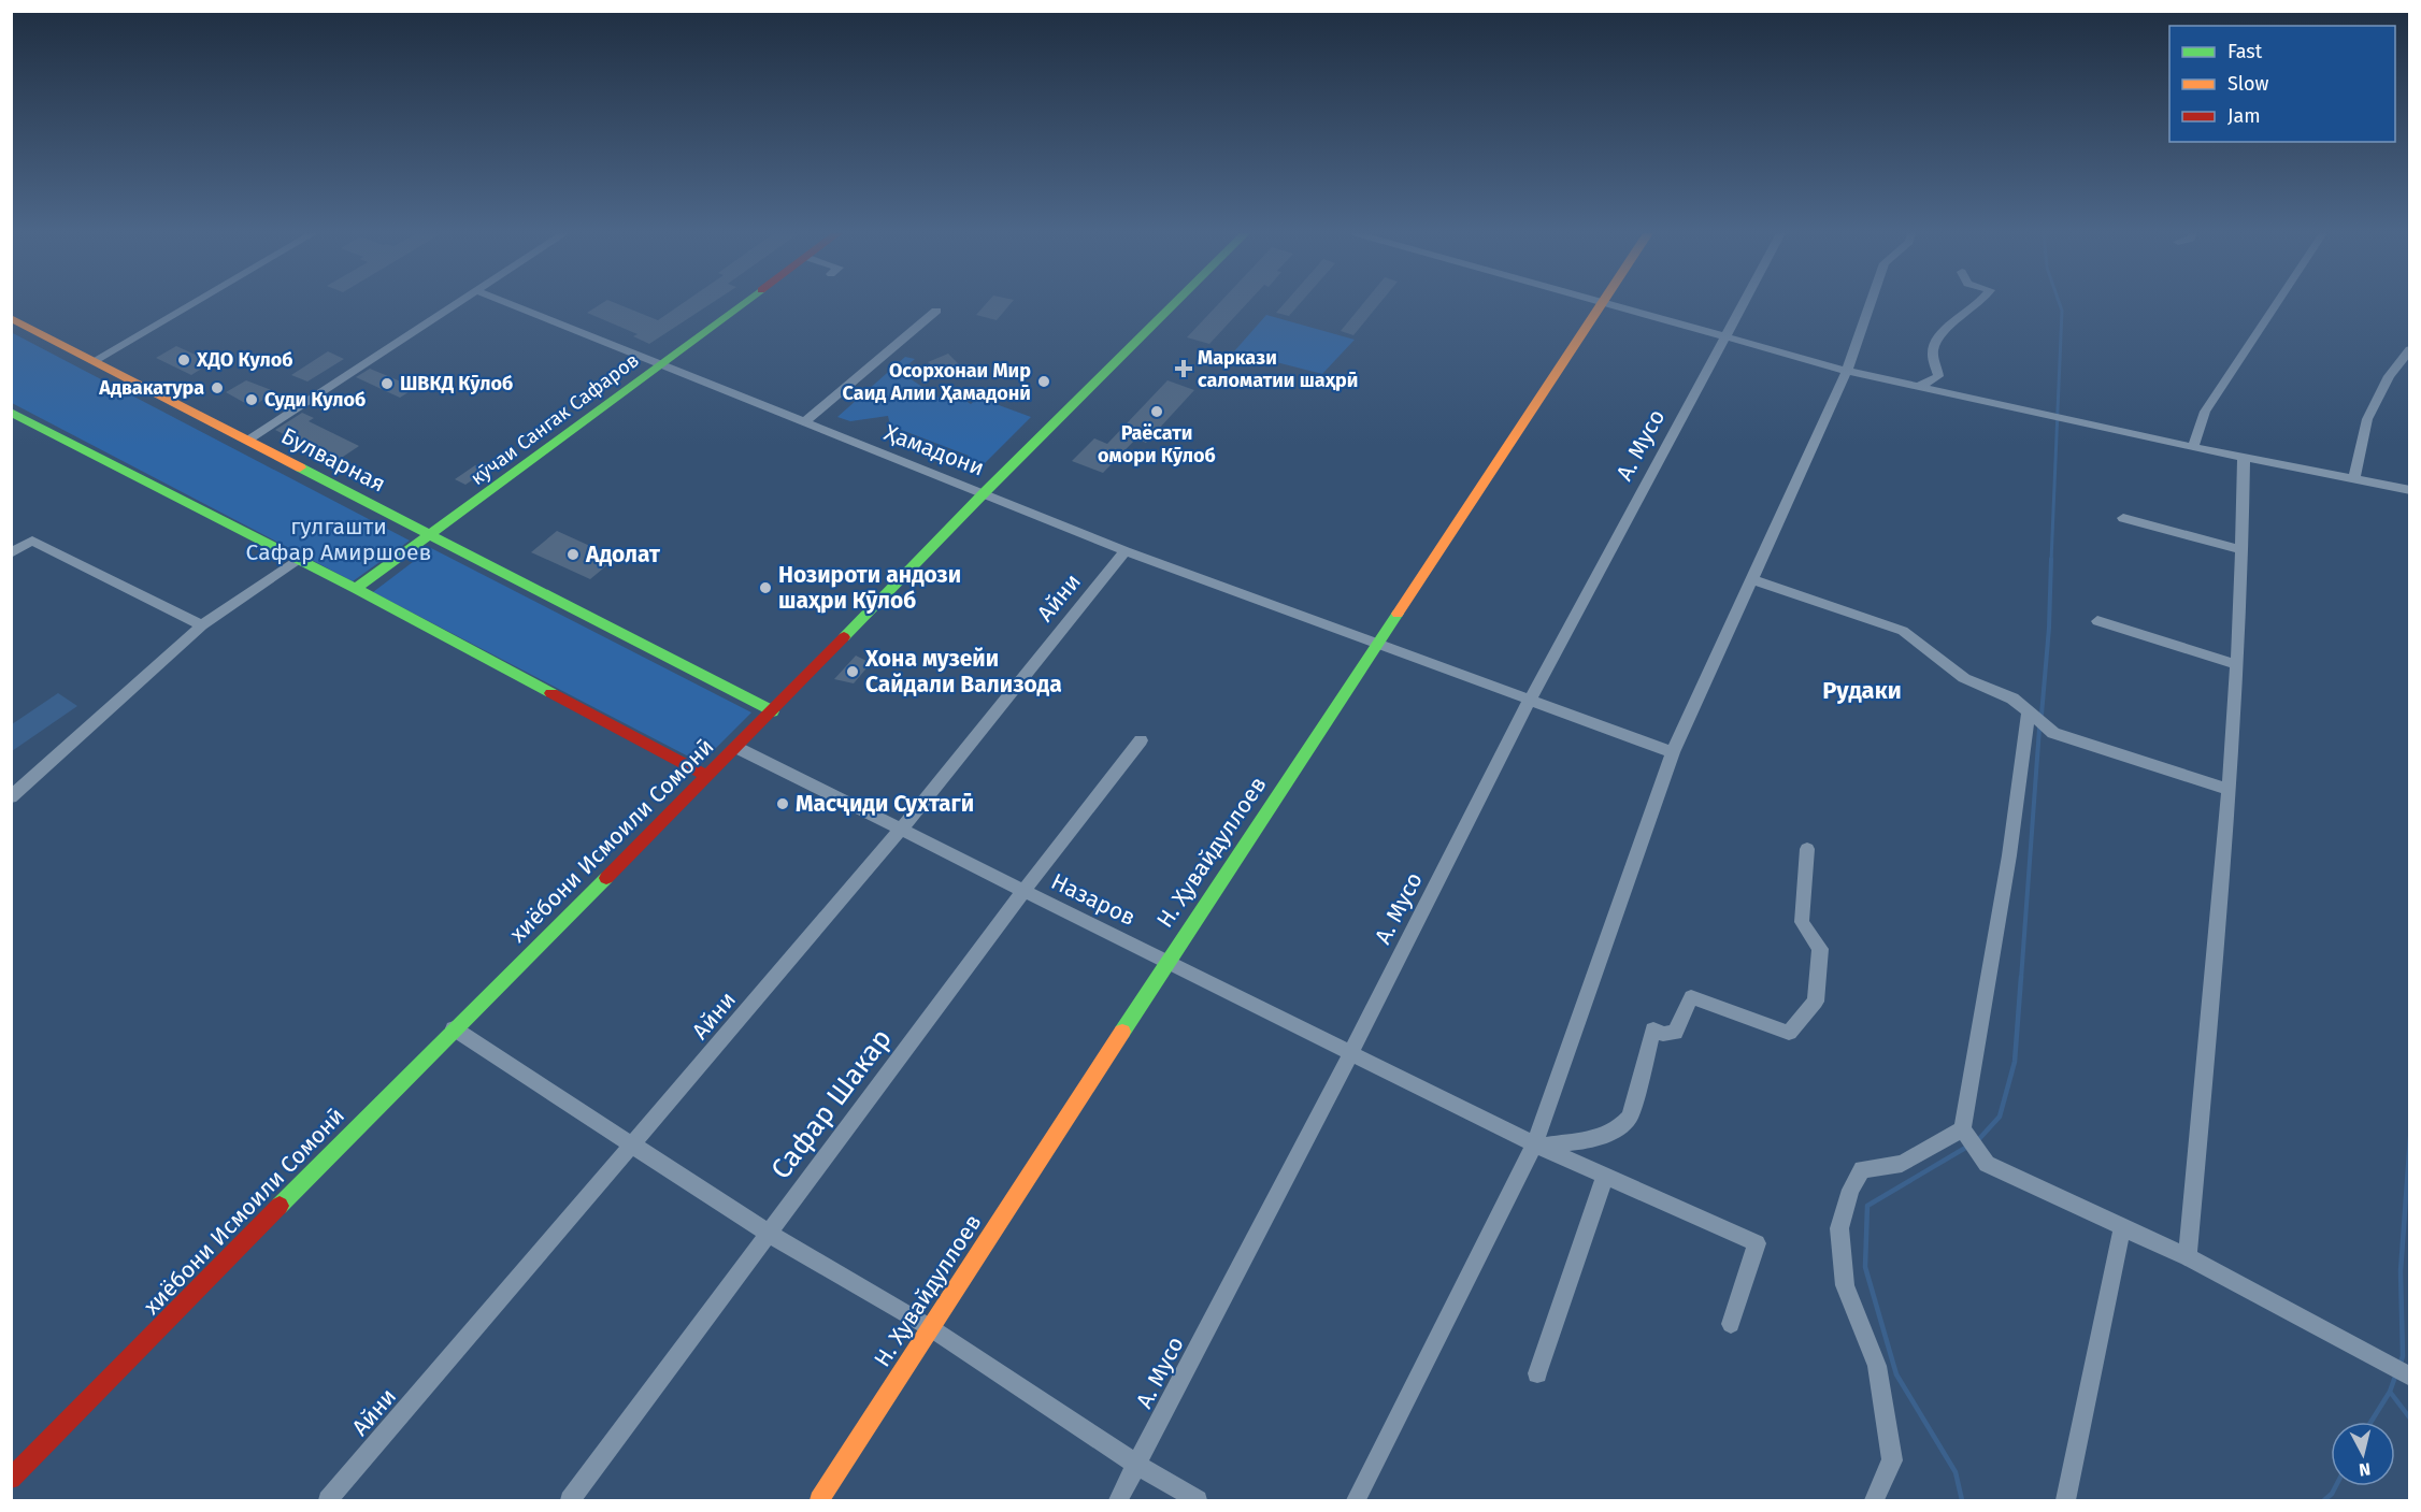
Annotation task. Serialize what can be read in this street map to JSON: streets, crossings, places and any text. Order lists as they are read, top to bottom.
{
  "streets": {
    "street": [
      "кӯчаи Сангак Сафаров",
      "А. Мусо",
      "Ҳамадони",
      "Булварная",
      "Айни",
      "хиёбони Исмоили Сомонӣ",
      "Н. Ҳувайдуллоев",
      "Назаров",
      "Сафар Шакар"
    ]
  },
  "crossings": [
    ["кӯчаи Сангак Сафаров", "Ҳамадони"],
    ["кӯчаи Сангак Сафаров", "Булварная"],
    ["А. Мусо", "Ҳамадони"],
    ["А. Мусо", "Назаров"],
    ["Ҳамадони", "Айни"],
    ["Ҳамадони", "хиёбони Исмоили Сомонӣ"],
    ["Ҳамадони", "Н. Ҳувайдуллоев"],
    ["Булварная", "хиёбони Исмоили Сомонӣ"],
    ["Айни", "Назаров"],
    ["хиёбони Исмоили Сомонӣ", "Назаров"],
    ["Н. Ҳувайдуллоев", "Назаров"],
    ["Назаров", "Сафар Шакар"]
  ],
  "districts": ["Рудаки"],
  "parks": ["гулгашти Сафар Амиршоев"],
  "places": {
    "other": [
      "ХДО Кулоб",
      "Осорхонаи Мир Саид Алии Ҳамадонӣ",
      "ШВКД Кӯлоб",
      "Адвакатура",
      "Суди Кулоб",
      "Раёсати омори Кӯлоб",
      "Адолат",
      "Нозироти андози шаҳри Кӯлоб",
      "Хона музейи Сайдали Вализода",
      "Масҷиди Сухтагӣ"
    ],
    "health": ["Маркази саломатии шаҳрӣ"]
  },
  "legend": ["Fast", "Slow", "Jam"],
  "north": "bottom"
}
